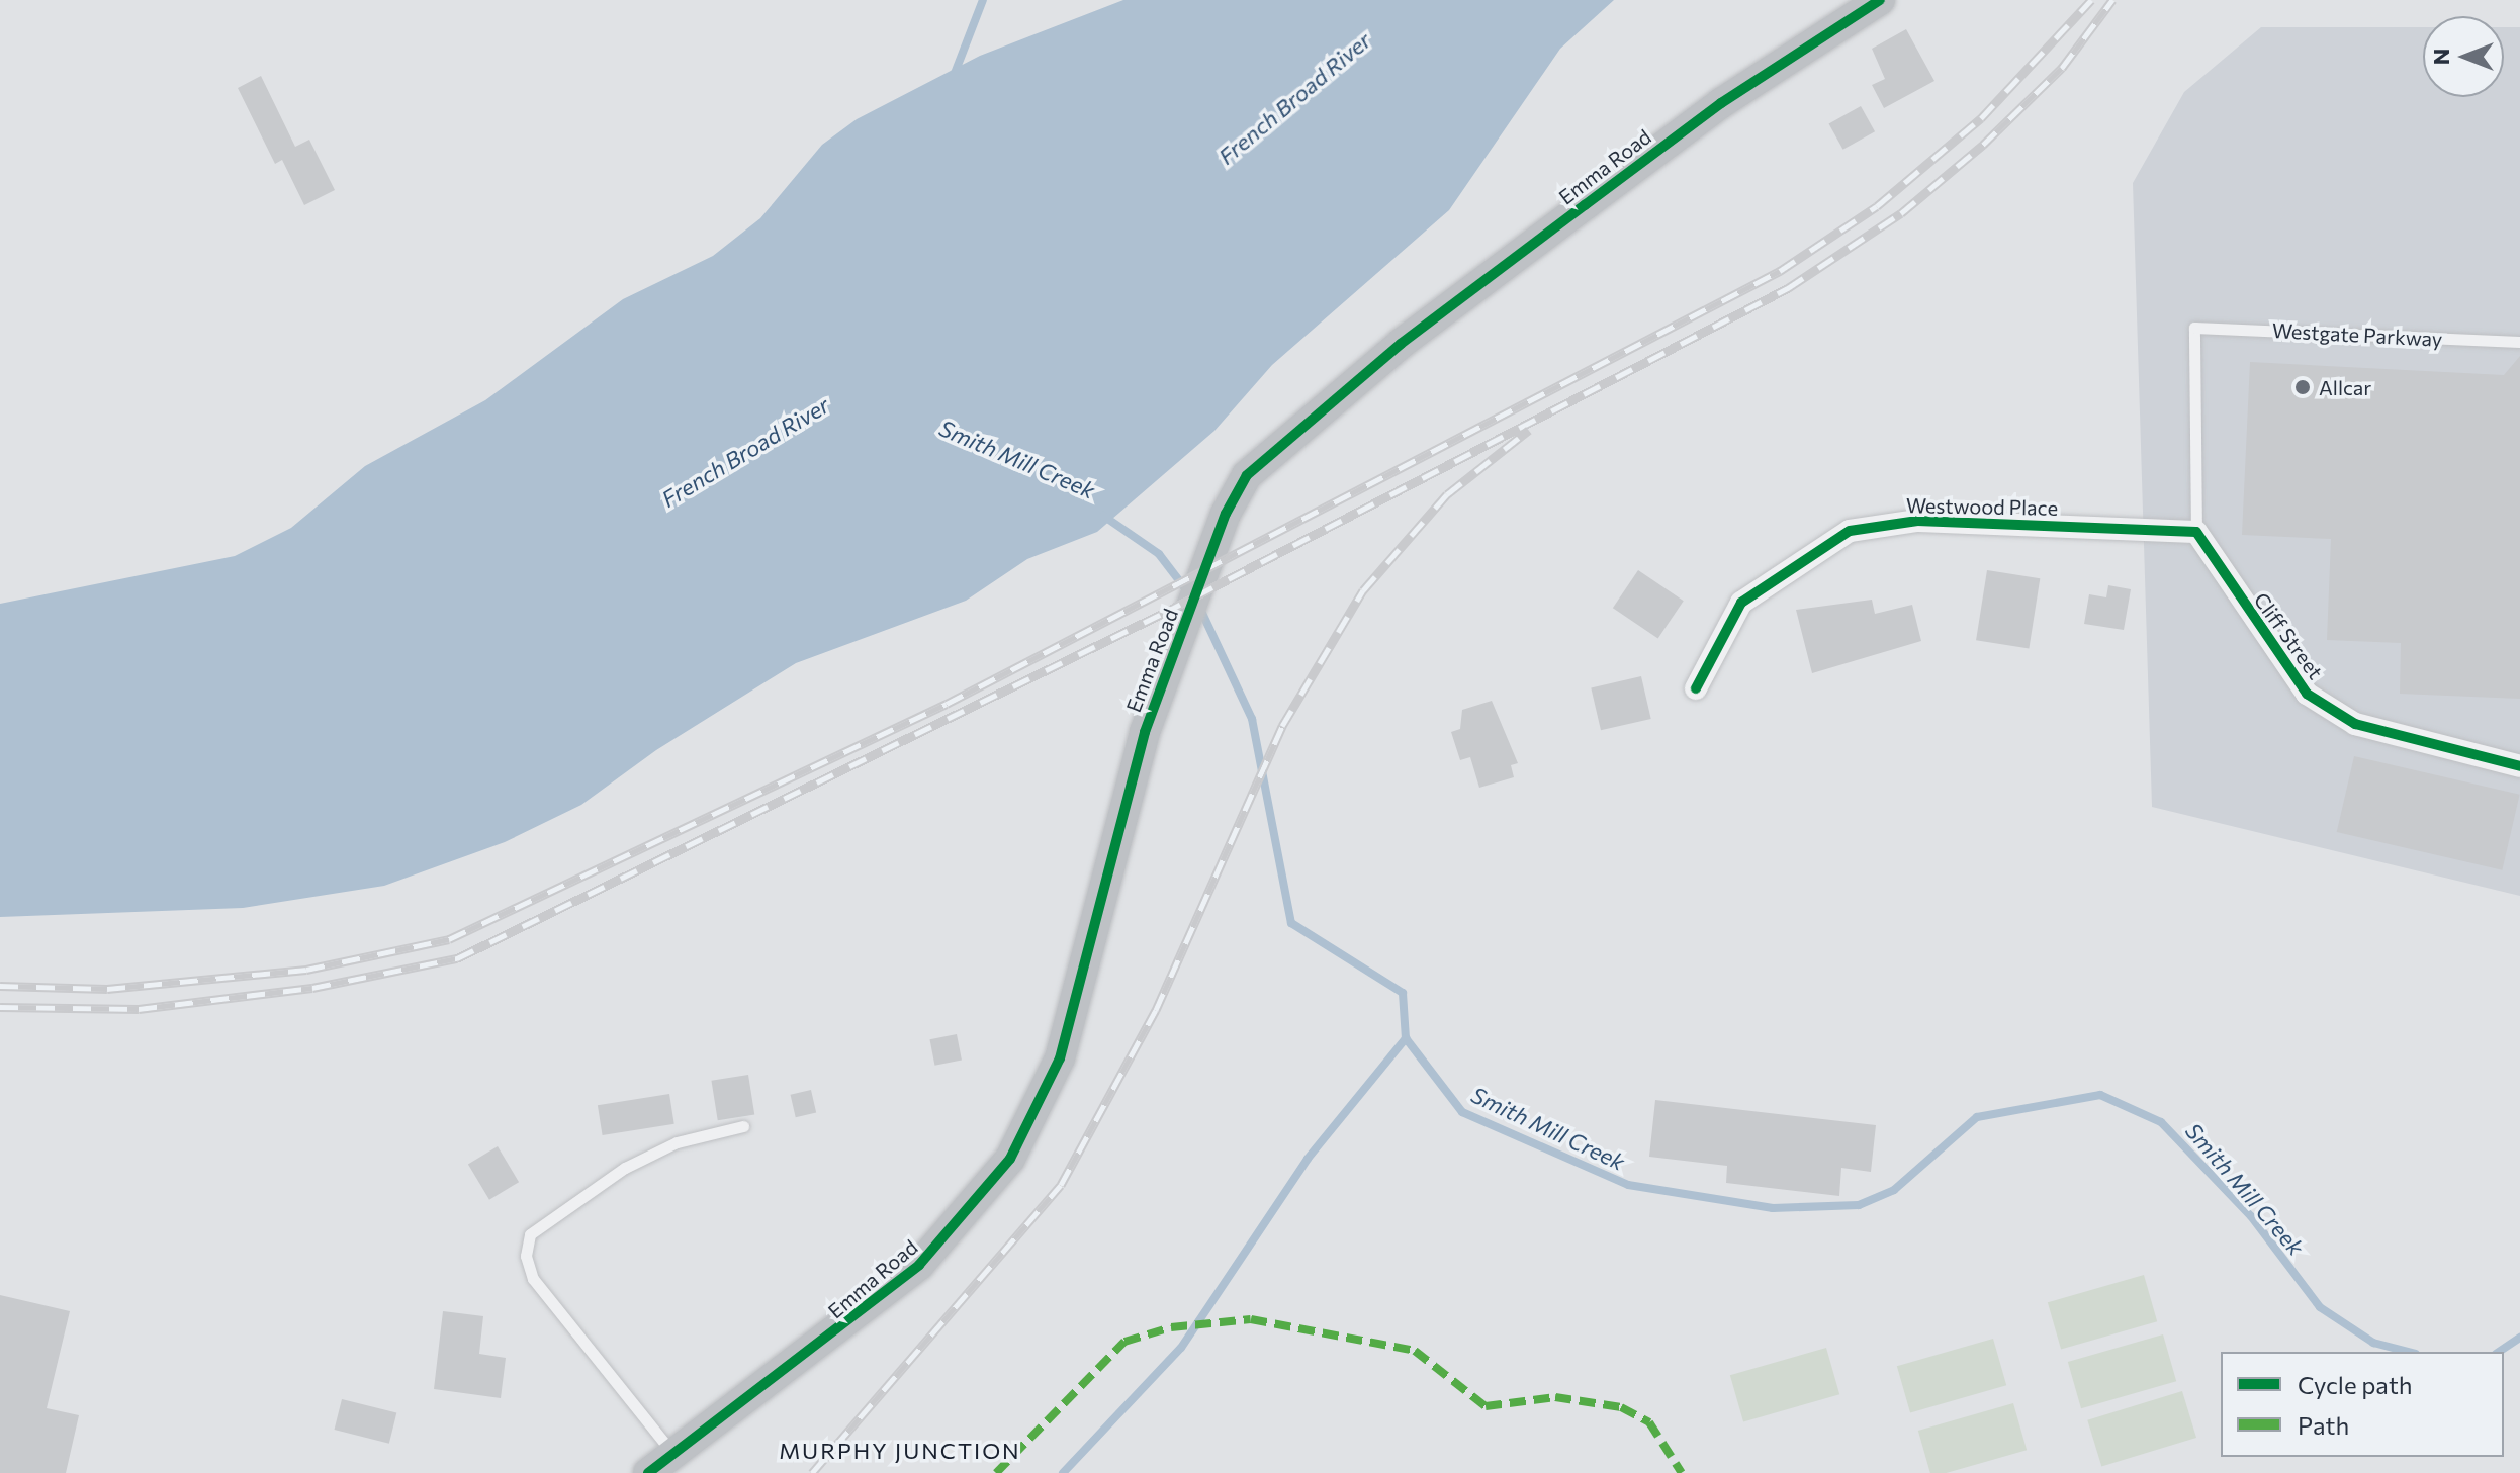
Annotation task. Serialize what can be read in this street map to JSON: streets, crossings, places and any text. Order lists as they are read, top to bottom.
{
  "streets": {
    "street": ["Emma Road", "Westwood Place", "Cliff Street"],
    "lane": ["Westgate Parkway"]
  },
  "crossings": [
    ["Westgate Parkway", "Westwood Place"],
    ["Westgate Parkway", "Cliff Street"],
    ["Westwood Place", "Cliff Street"]
  ],
  "districts": ["MURPHY JUNCTION"],
  "water": ["French Broad River", "Smith Mill Creek"],
  "places": ["Allcar"],
  "legend": ["Cycle path", "Path"],
  "north": "left"
}
